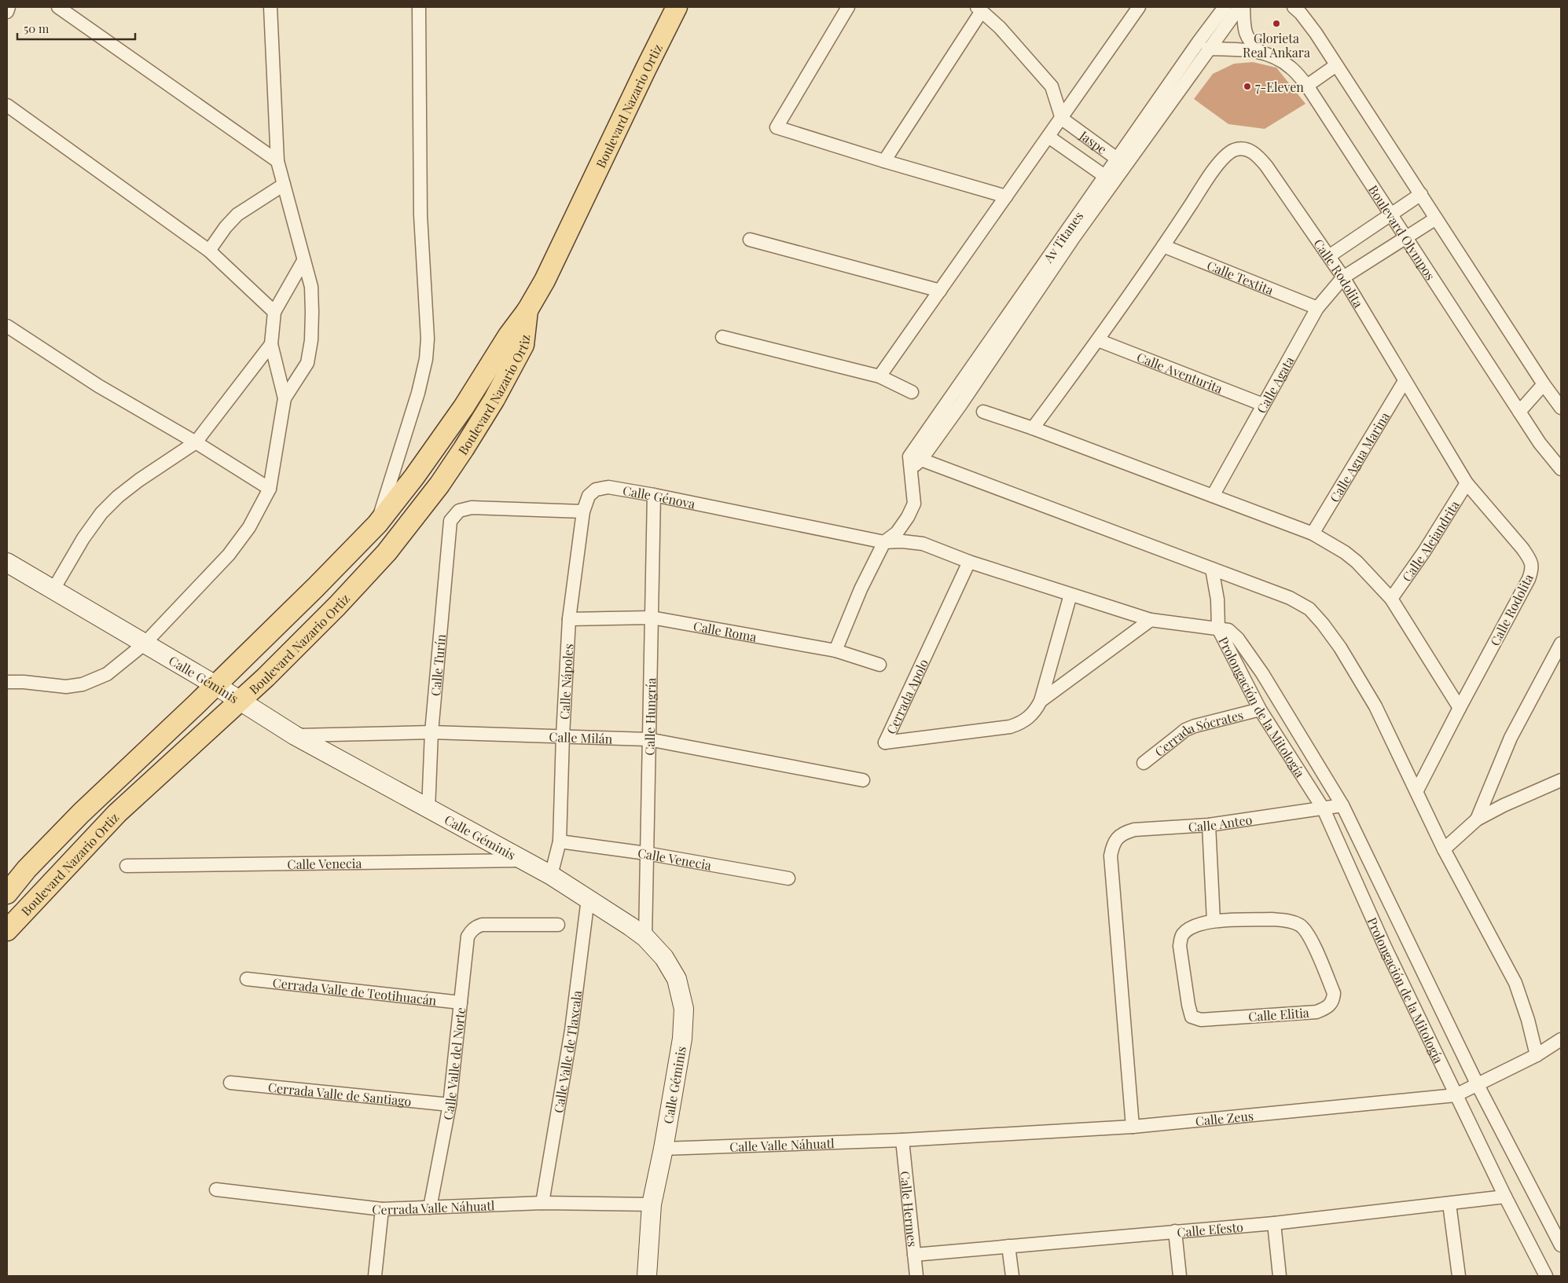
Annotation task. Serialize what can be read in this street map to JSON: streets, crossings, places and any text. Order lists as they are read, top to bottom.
{
  "streets": {
    "main road": ["Boulevard Nazario Ortiz"],
    "street": [
      "Jaspe",
      "Boulevard Olympos",
      "Av Titanes",
      "Calle Rodolita",
      "Calle Textita",
      "Calle Aventurita",
      "Calle Agata",
      "Calle Agua Marina",
      "Calle Génova",
      "Calle Alejandrita",
      "Calle Roma",
      "Calle Turín",
      "Calle Géminis",
      "Calle Nápoles",
      "Cerrada Apolo",
      "Prolongación de la Mitología",
      "Calle Hungría",
      "Cerrada Sócrates",
      "Calle Milán",
      "Calle Anteo",
      "Calle Venecia",
      "Cerrada Valle de Teotihuacán",
      "Calle Elitia",
      "Calle Valle de Tlaxcala",
      "Calle Valle del Norte",
      "Cerrada Valle de Santiago",
      "Calle Zeus",
      "Calle Valle Náhuatl",
      "Cerrada Valle Náhuatl",
      "Calle Hermes",
      "Calle Efesto"
    ]
  },
  "crossings": [
    ["Boulevard Nazario Ortiz", "Calle Géminis"],
    ["Jaspe", "Av Titanes"],
    ["Boulevard Olympos", "Av Titanes"],
    ["Boulevard Olympos", "Calle Agata"],
    ["Av Titanes", "Calle Génova"],
    ["Calle Rodolita", "Calle Textita"],
    ["Calle Rodolita", "Calle Aventurita"],
    ["Calle Rodolita", "Calle Agata"],
    ["Calle Rodolita", "Calle Agua Marina"],
    ["Calle Rodolita", "Calle Alejandrita"],
    ["Calle Textita", "Calle Agata"],
    ["Calle Aventurita", "Calle Agata"],
    ["Calle Génova", "Calle Turín"],
    ["Calle Génova", "Calle Nápoles"],
    ["Calle Génova", "Cerrada Apolo"],
    ["Calle Génova", "Calle Hungría"],
    ["Calle Roma", "Calle Nápoles"],
    ["Calle Roma", "Calle Hungría"],
    ["Calle Turín", "Calle Géminis"],
    ["Calle Turín", "Calle Nápoles"],
    ["Calle Turín", "Calle Milán"],
    ["Calle Géminis", "Calle Nápoles"],
    ["Calle Géminis", "Calle Hungría"],
    ["Calle Géminis", "Calle Milán"],
    ["Calle Géminis", "Calle Venecia"],
    ["Calle Géminis", "Calle Valle de Tlaxcala"],
    ["Calle Géminis", "Calle Valle Náhuatl"],
    ["Calle Géminis", "Cerrada Valle Náhuatl"],
    ["Calle Nápoles", "Calle Milán"],
    ["Calle Nápoles", "Calle Venecia"],
    ["Prolongación de la Mitología", "Cerrada Sócrates"],
    ["Prolongación de la Mitología", "Calle Anteo"],
    ["Prolongación de la Mitología", "Calle Zeus"],
    ["Prolongación de la Mitología", "Calle Efesto"],
    ["Calle Hungría", "Calle Milán"],
    ["Calle Hungría", "Calle Venecia"],
    ["Calle Anteo", "Calle Zeus"],
    ["Cerrada Valle de Teotihuacán", "Calle Valle del Norte"],
    ["Calle Valle de Tlaxcala", "Cerrada Valle Náhuatl"],
    ["Calle Valle del Norte", "Cerrada Valle de Santiago"],
    ["Calle Valle del Norte", "Cerrada Valle Náhuatl"],
    ["Calle Zeus", "Calle Valle Náhuatl"],
    ["Calle Zeus", "Calle Hermes"],
    ["Calle Valle Náhuatl", "Calle Hermes"],
    ["Calle Hermes", "Calle Efesto"]
  ],
  "places": ["Glorieta Real Ankara", "7-Eleven"],
  "scale_bar": "50 m"
}
